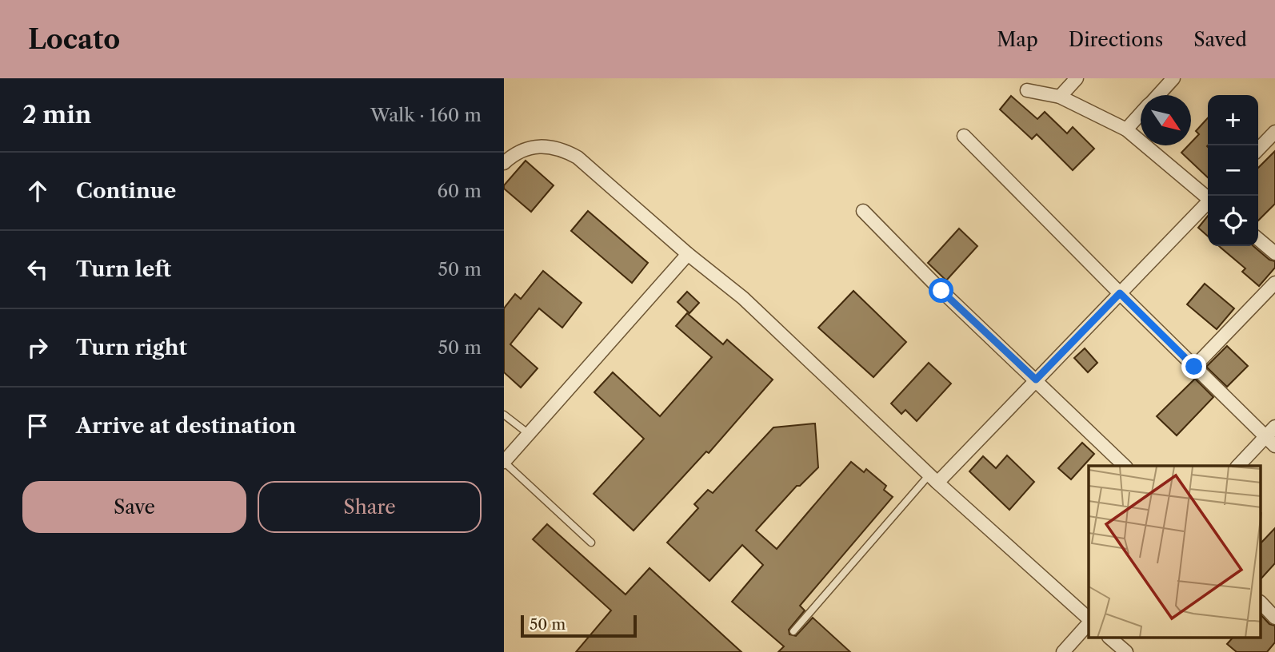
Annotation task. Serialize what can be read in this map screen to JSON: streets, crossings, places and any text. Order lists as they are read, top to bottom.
{
  "scale_bar": "50 m",
  "north": "bottom right",
  "page": {
    "header": "Locato",
    "nav": ["Map", "Directions", "Saved"],
    "heading": ["2 min", "Walk · 160 m"],
    "map_buttons": ["+", "−"],
    "list": [
      ["Continue", "60 m"],
      ["Turn left", "50 m"],
      ["Turn right", "50 m"],
      "Arrive at destination"
    ],
    "buttons": ["Save", "Share"],
    "scale": "50 m"
  }
}
